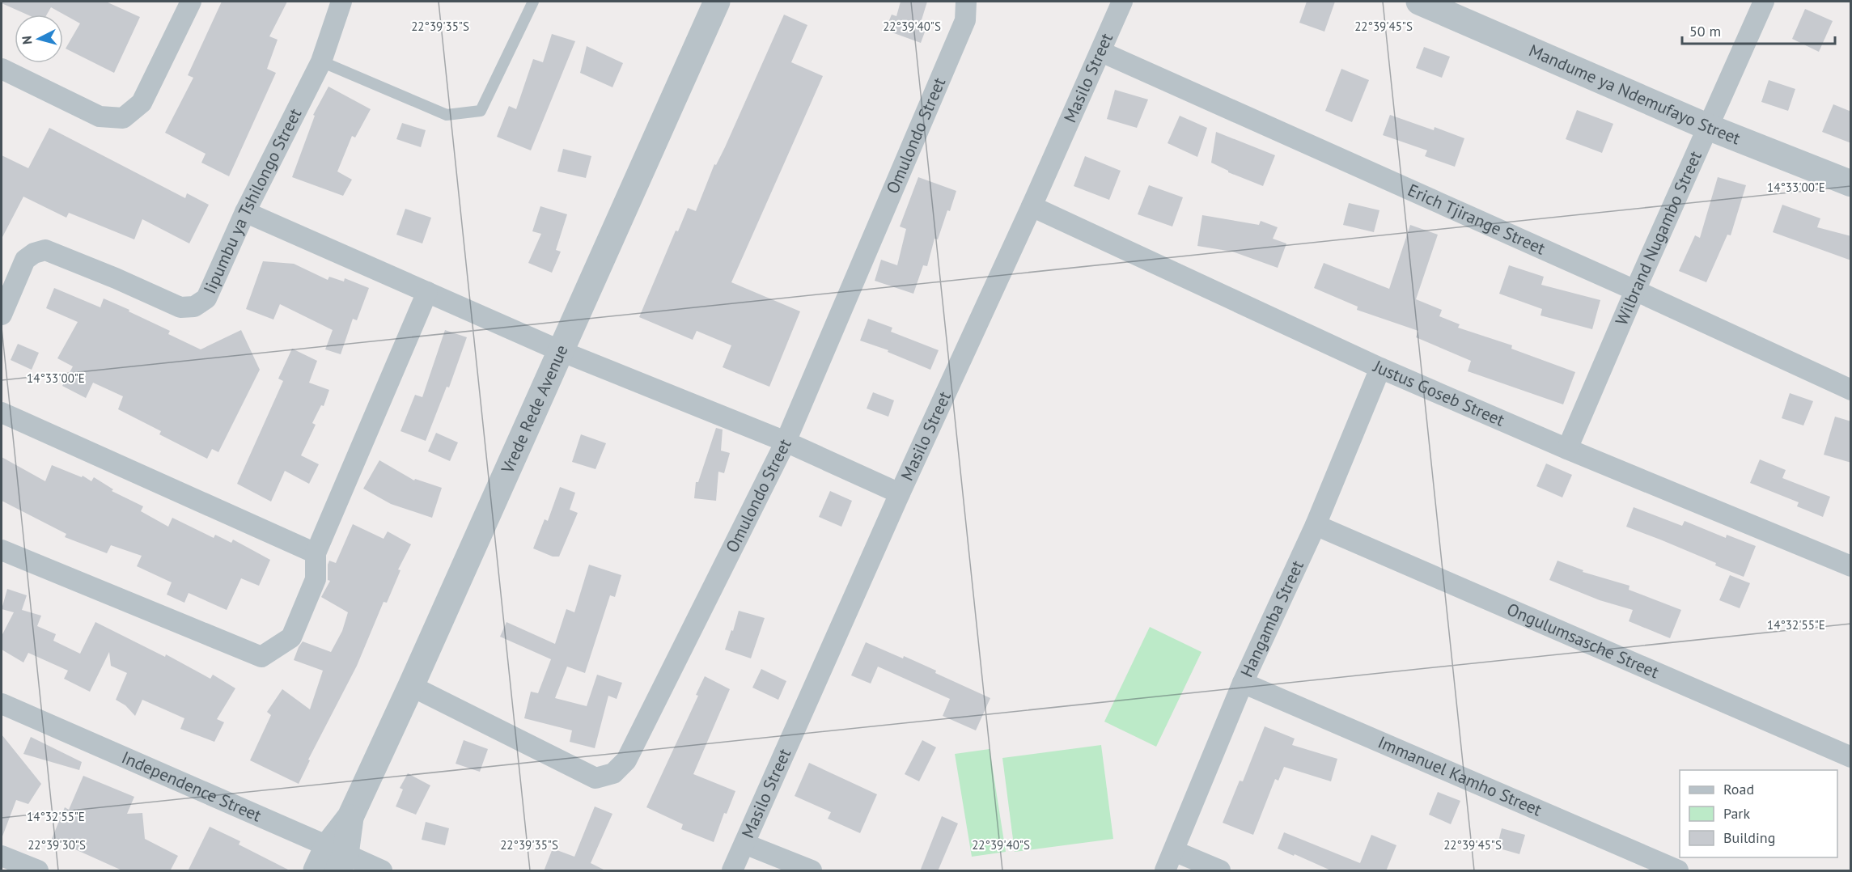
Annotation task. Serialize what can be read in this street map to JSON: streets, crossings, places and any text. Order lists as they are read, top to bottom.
{
  "streets": {
    "street": [
      "Masilo Street",
      "Mandume ya Ndemufayo Street",
      "Omulondo Street",
      "Iipumbu ya Tshilongo Street",
      "Erich Tjirange Street",
      "Wilbrand Nugambo Street",
      "Justus Goseb Street",
      "Vrede Rede Avenue",
      "Hangamba Street",
      "Ongulumsasche Street",
      "Immanuel Kamho Street",
      "Independence Street"
    ]
  },
  "crossings": [
    ["Masilo Street", "Erich Tjirange Street"],
    ["Masilo Street", "Justus Goseb Street"],
    ["Mandume ya Ndemufayo Street", "Wilbrand Nugambo Street"],
    ["Omulondo Street", "Vrede Rede Avenue"],
    ["Erich Tjirange Street", "Wilbrand Nugambo Street"],
    ["Wilbrand Nugambo Street", "Justus Goseb Street"],
    ["Justus Goseb Street", "Hangamba Street"],
    ["Vrede Rede Avenue", "Independence Street"],
    ["Hangamba Street", "Ongulumsasche Street"],
    ["Hangamba Street", "Immanuel Kamho Street"]
  ],
  "legend": ["Road", "Park", "Building"],
  "scale_bar": "50 m",
  "north": "left",
  "coordinates": [
    "22°39'35\"S",
    "22°39'40\"S",
    "22°39'45\"S",
    "14°33'00\"E",
    "14°32'55\"E",
    "22°39'30\"S"
  ]
}
